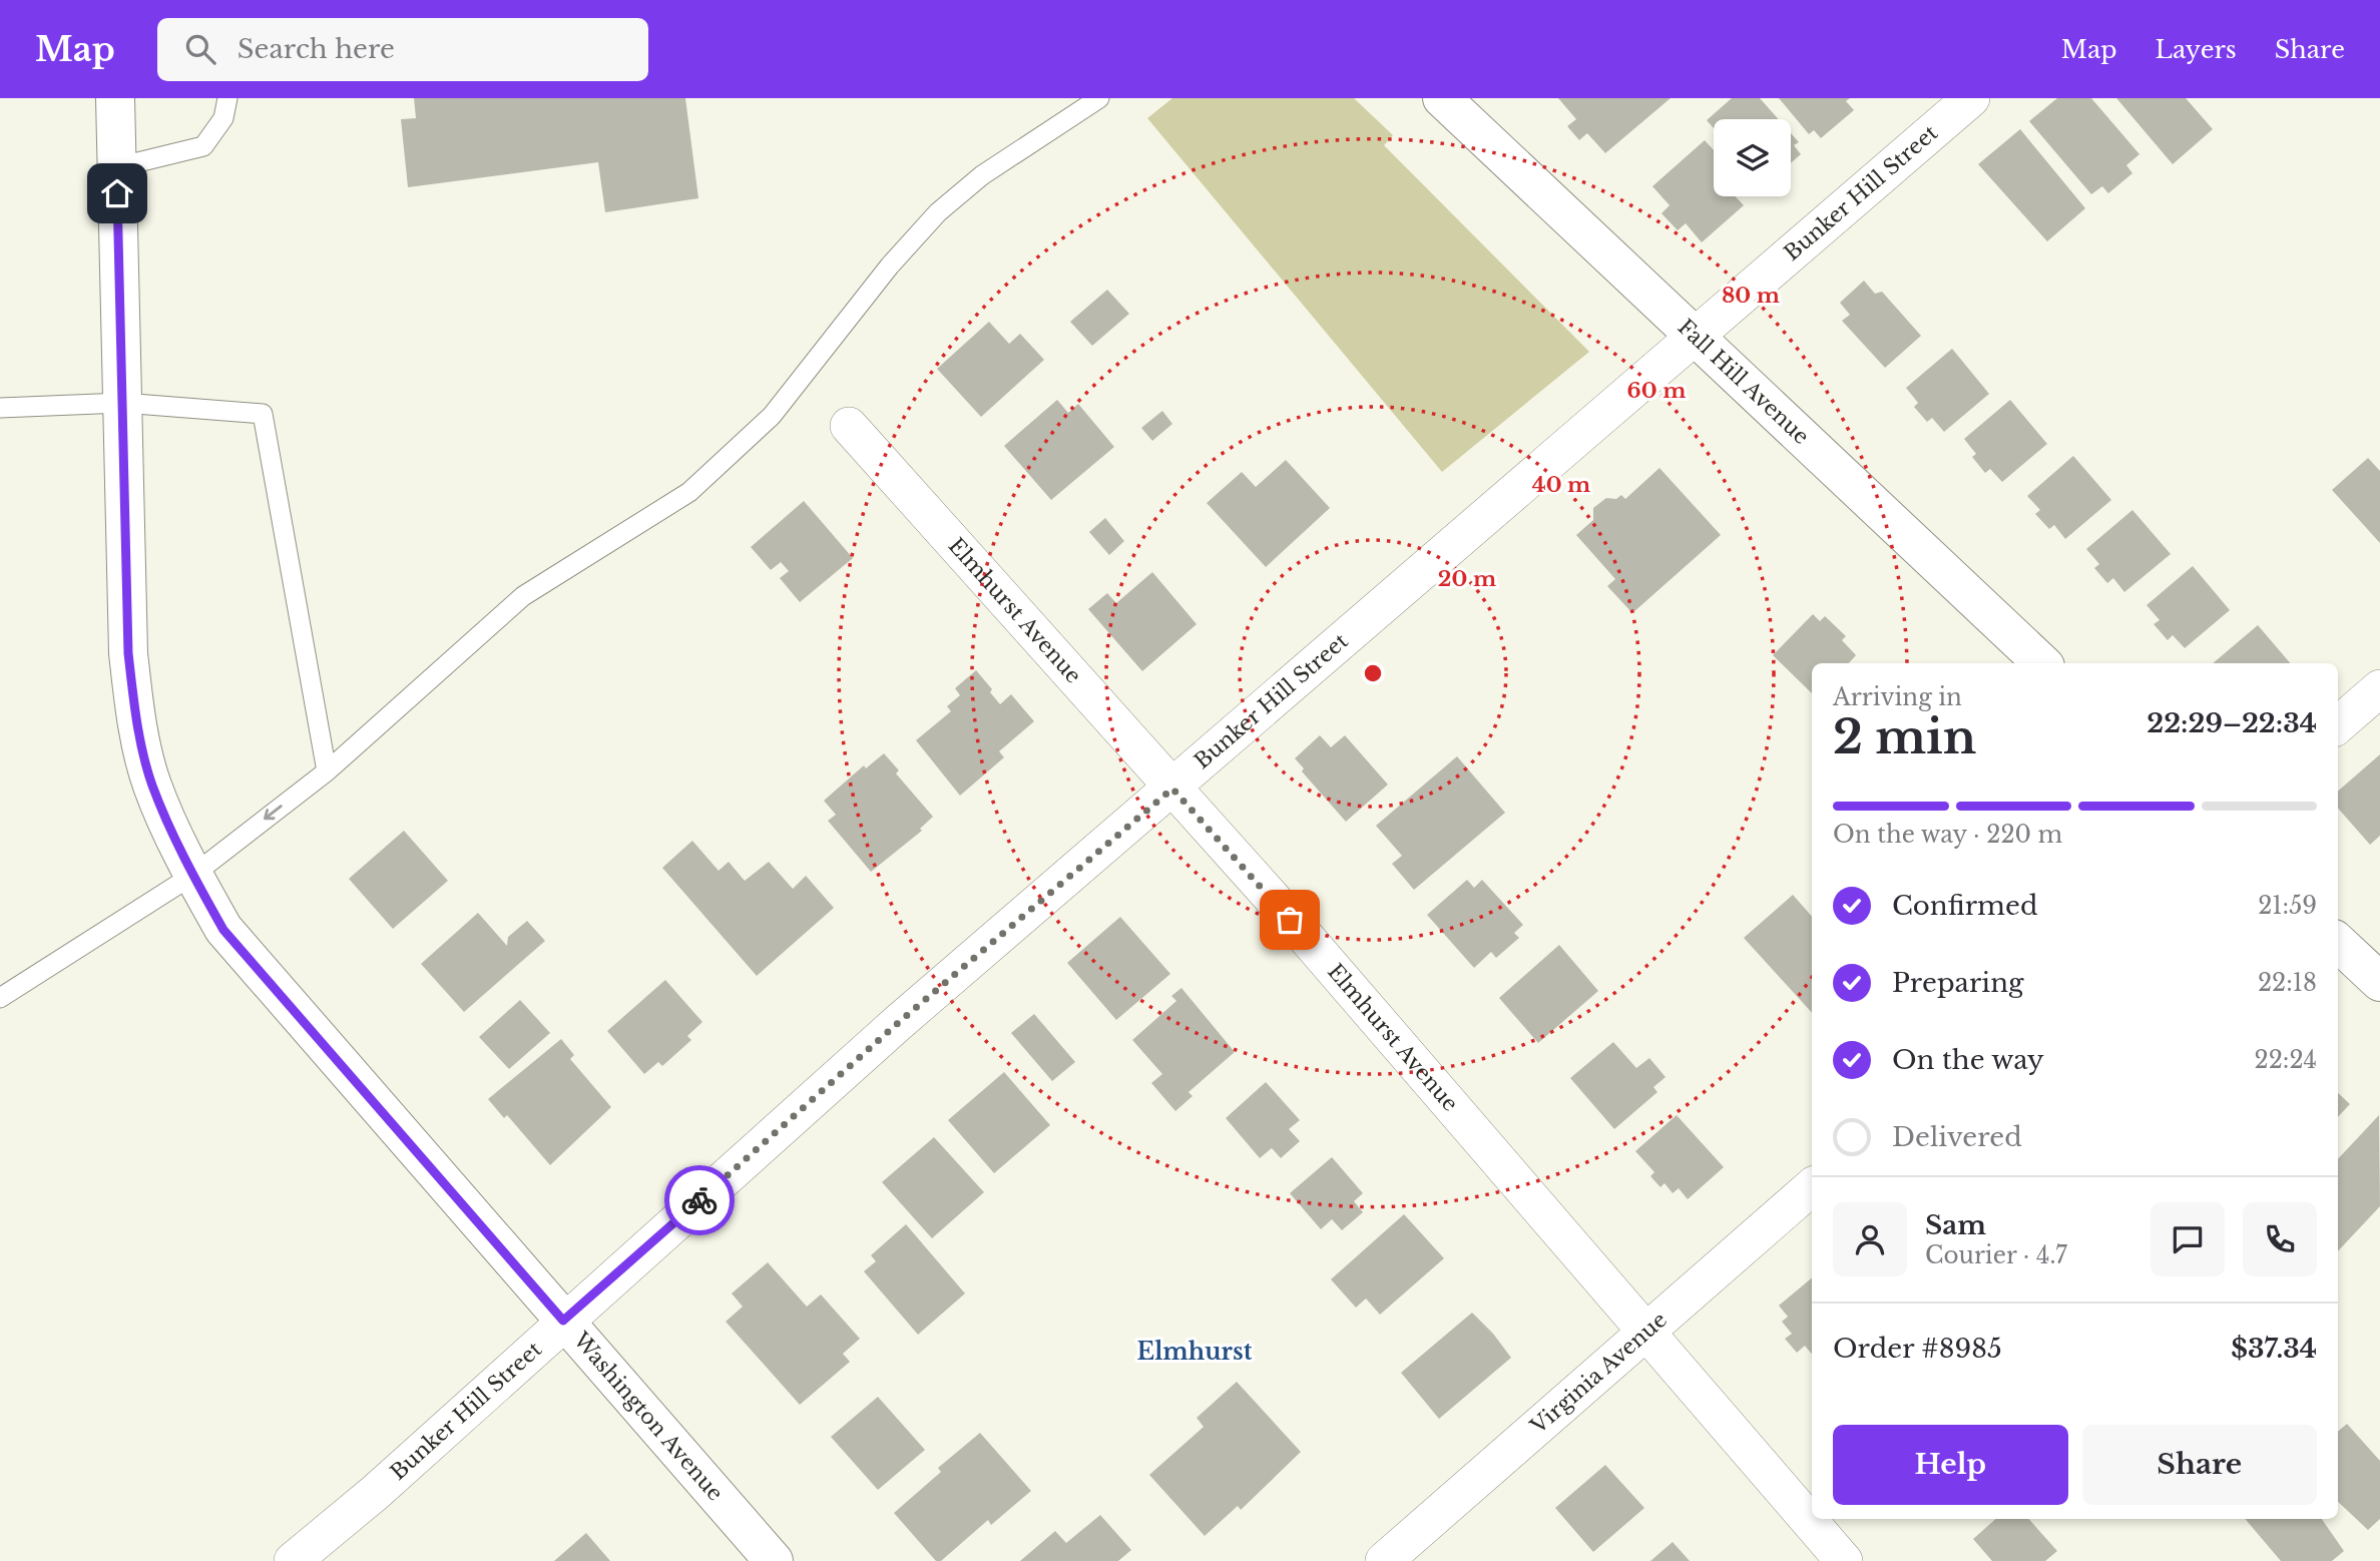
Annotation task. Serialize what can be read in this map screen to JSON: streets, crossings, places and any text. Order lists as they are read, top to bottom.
{
  "streets": {
    "street": [
      "Bunker Hill Street",
      "Fall Hill Avenue",
      "Elmhurst Avenue",
      "Virginia Avenue",
      "Washington Avenue"
    ]
  },
  "crossings": [
    ["Bunker Hill Street", "Fall Hill Avenue"],
    ["Bunker Hill Street", "Elmhurst Avenue"],
    ["Bunker Hill Street", "Washington Avenue"],
    ["Elmhurst Avenue", "Virginia Avenue"]
  ],
  "districts": ["Elmhurst"],
  "page": {
    "header": "Map",
    "search": "Search here",
    "nav": ["Map", "Layers", "Share"],
    "heading": ["2 min", "Arriving in", "22:29–22:34"],
    "panel": [
      "Sam",
      "Courier · 4.7",
      "Order #8985",
      "$37.34"
    ],
    "bar": "On the way · 220 m",
    "list": [
      ["Confirmed", "21:59"],
      ["Preparing", "22:18"],
      ["On the way", "22:24"],
      "Delivered"
    ],
    "buttons": ["Help", "Share"]
  },
  "rings": [
    "80 m",
    "60 m",
    "40 m",
    "20 m"
  ]
}
